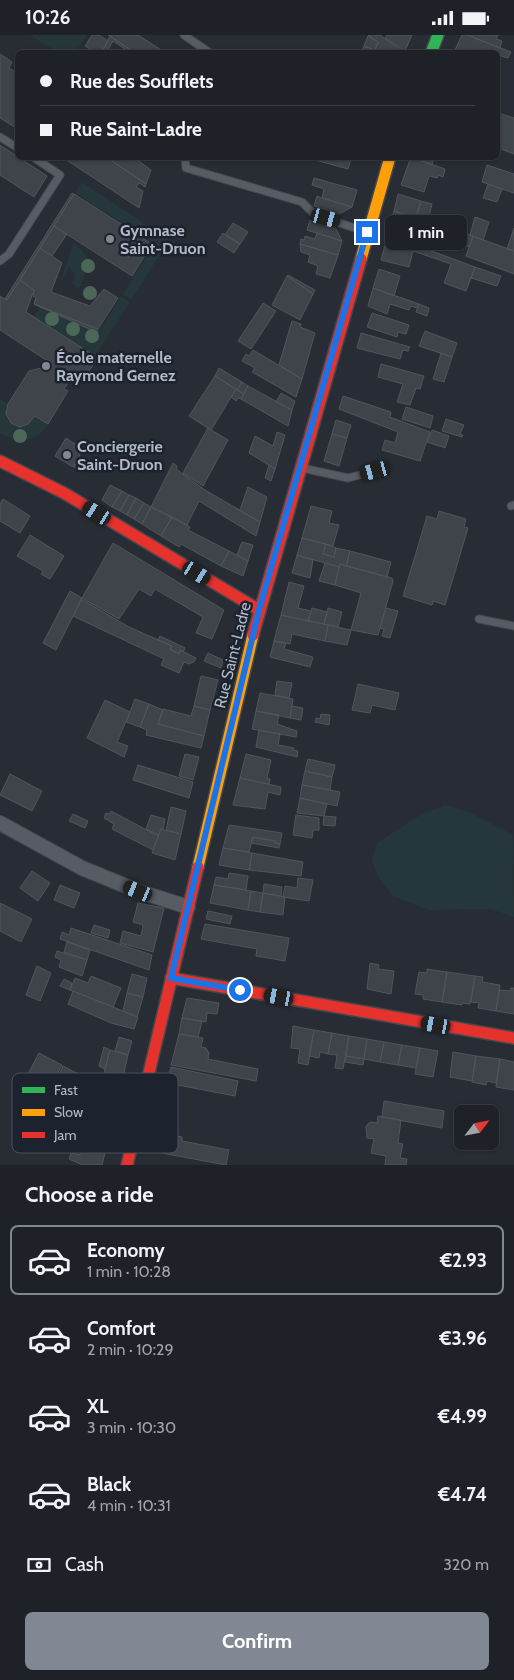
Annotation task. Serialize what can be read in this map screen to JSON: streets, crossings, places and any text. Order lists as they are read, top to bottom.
{
  "streets": {
    "street": ["Rue Saint-Ladre"]
  },
  "places": ["Gymnase Saint-Druon", "École maternelle Raymond Gernez", "Conciergerie Saint-Druon"],
  "legend": ["Fast", "Slow", "Jam"],
  "north": "top right",
  "page": {
    "status": "10:26",
    "banner": ["Rue des Soufflets", "Rue Saint-Ladre"],
    "bubble": "1 min",
    "heading": "Choose a ride",
    "list": [
      {
        "name": "Economy",
        "note": "1 min · 10:28",
        "value": "€2.93"
      },
      {
        "name": "Comfort",
        "note": "2 min · 10:29",
        "value": "€3.96"
      },
      {
        "name": "XL",
        "note": "3 min · 10:30",
        "value": "€4.99"
      },
      {
        "name": "Black",
        "note": "4 min · 10:31",
        "value": "€4.74"
      }
    ],
    "pay": ["Cash", "320 m"],
    "buttons": "Confirm"
  }
}
